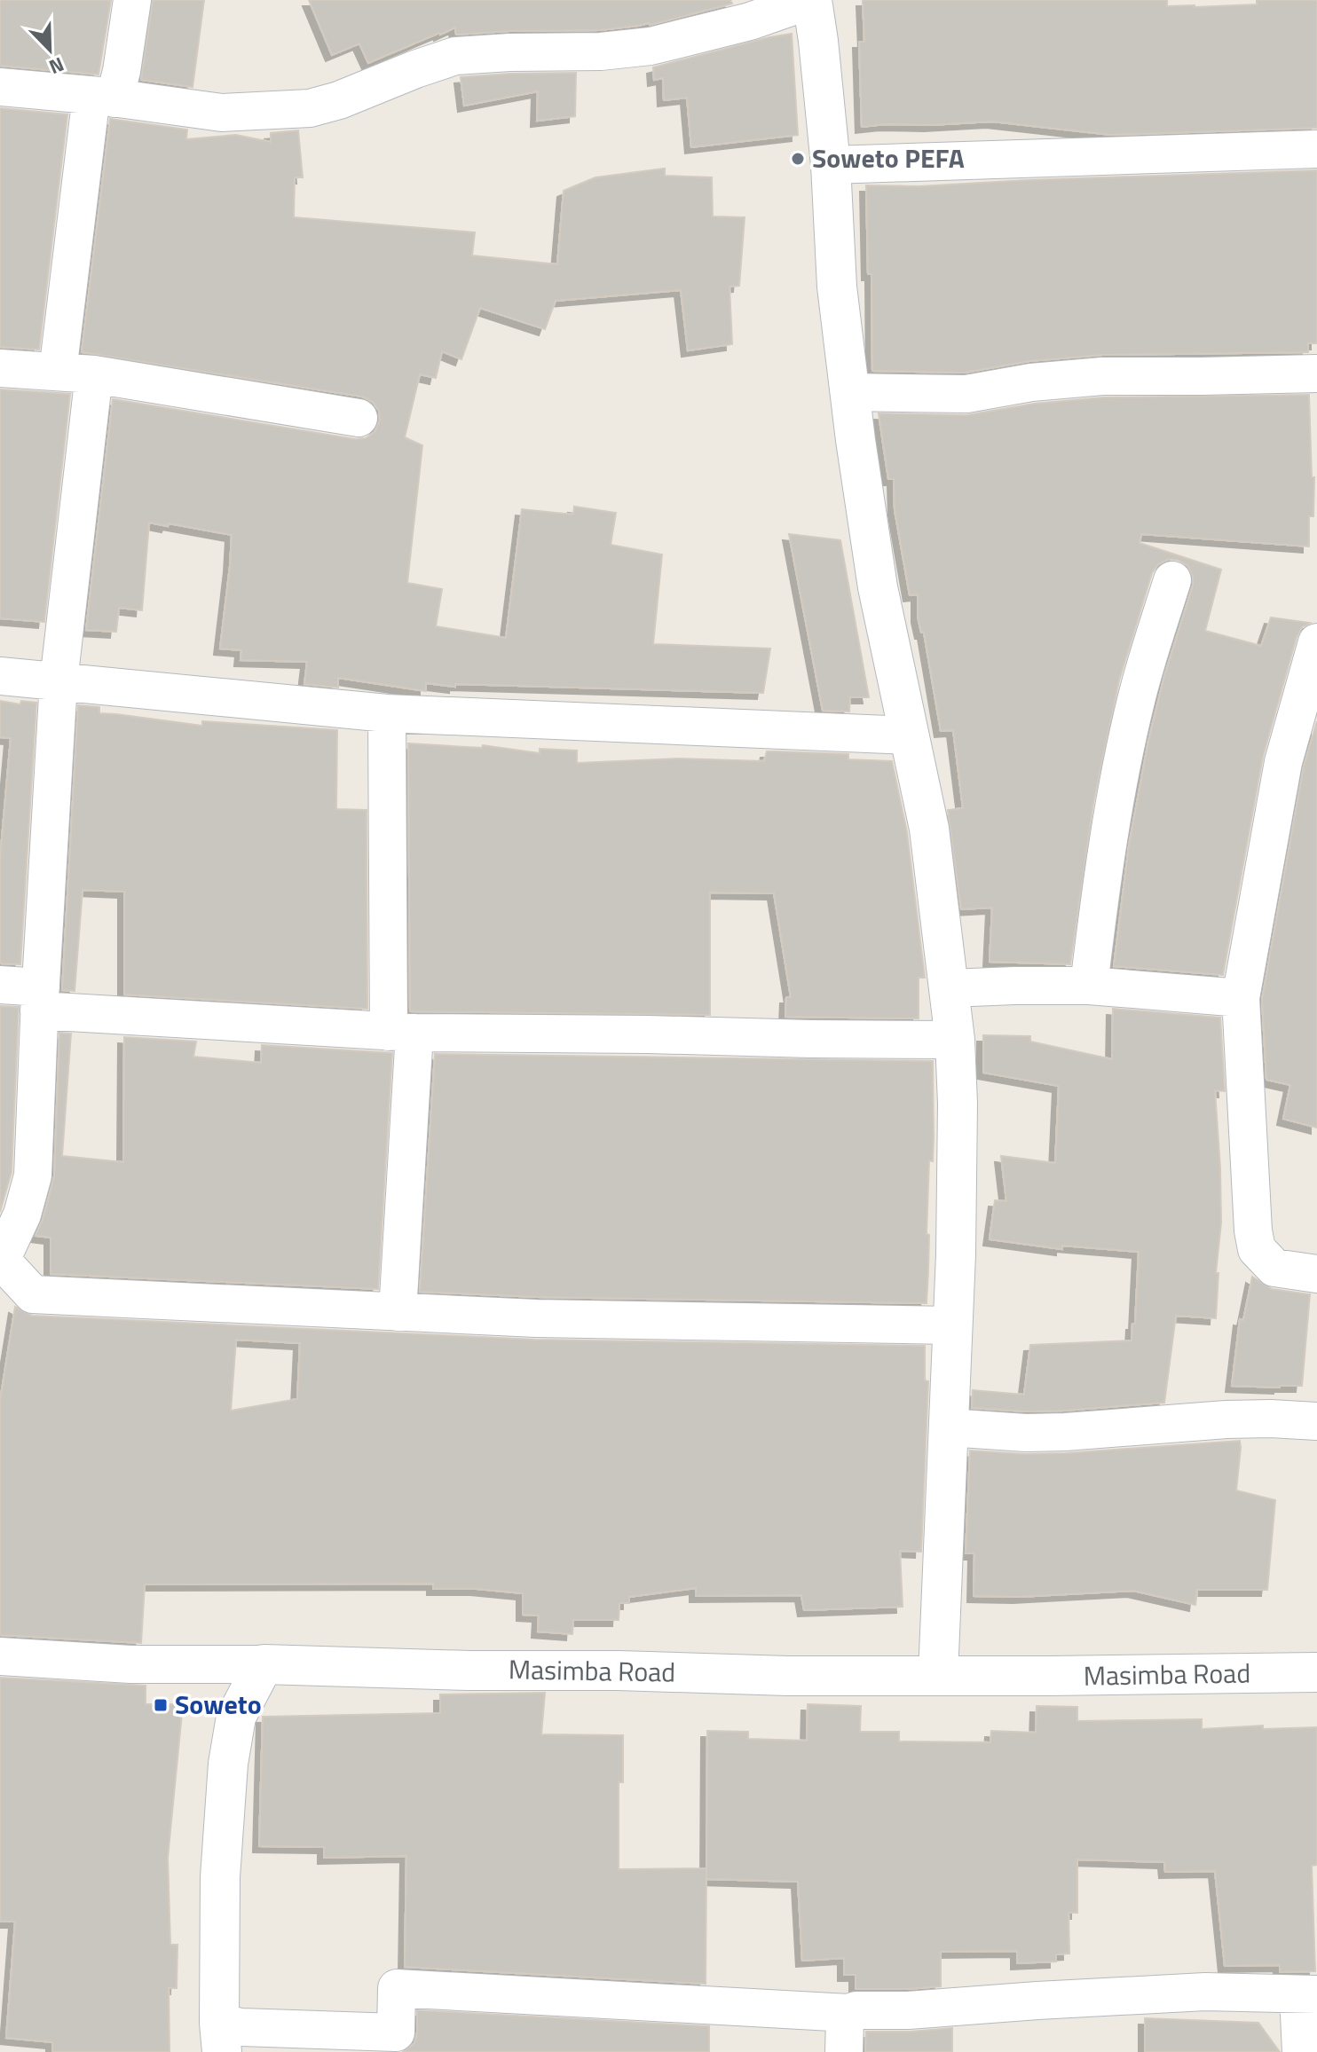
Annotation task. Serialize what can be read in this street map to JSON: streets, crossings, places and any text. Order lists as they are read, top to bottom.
{
  "streets": {
    "street": ["Masimba Road"]
  },
  "places": {
    "other": ["Soweto PEFA"],
    "transit": ["Soweto"]
  },
  "north": "bottom right"
}
